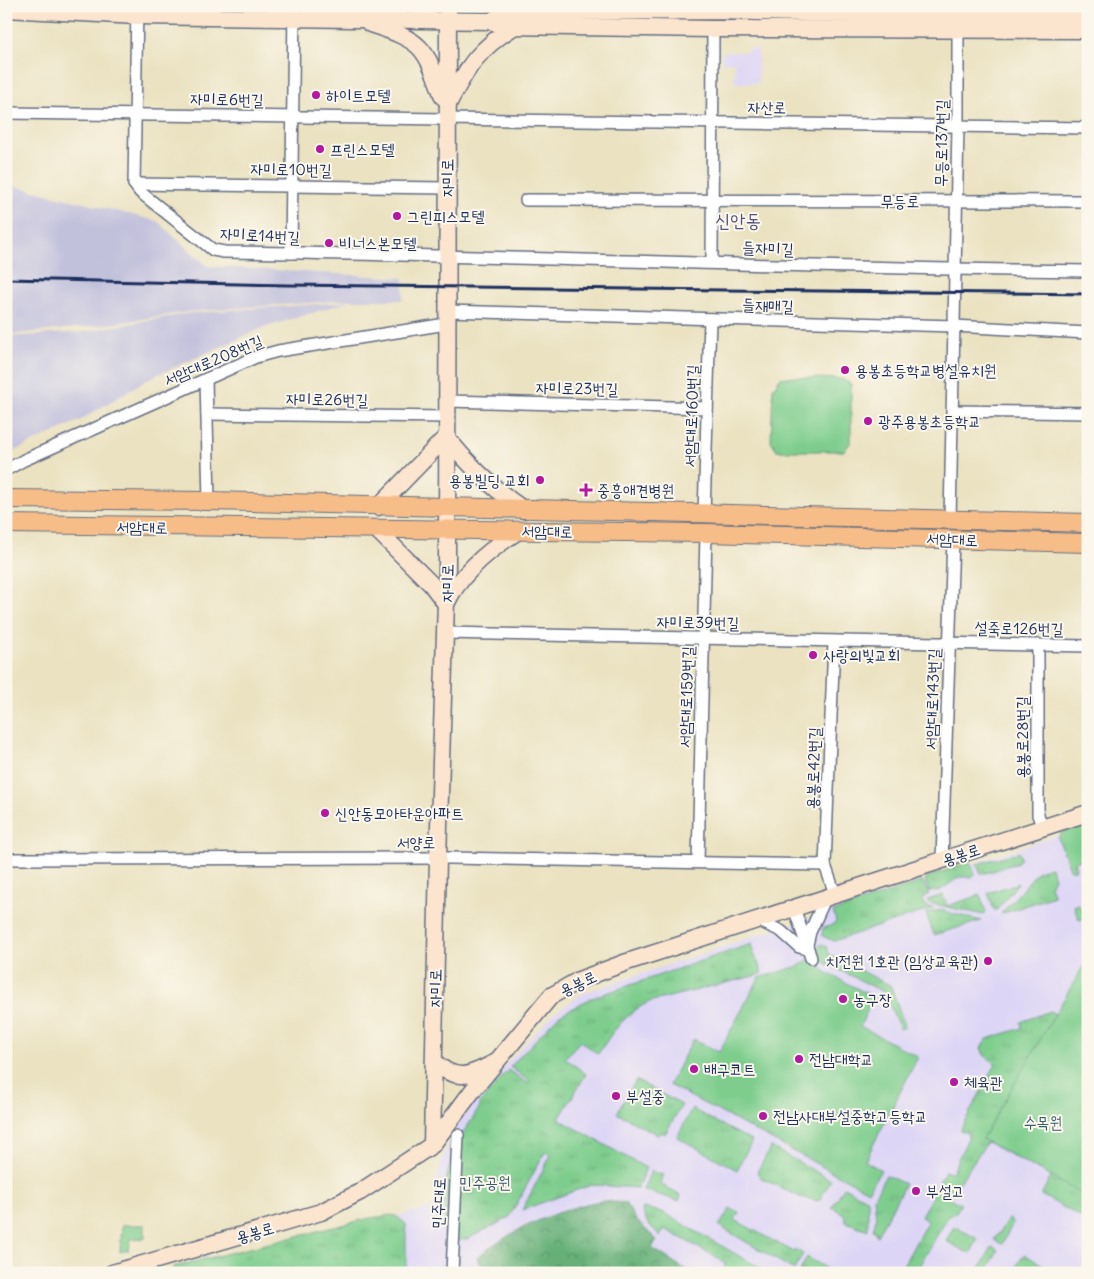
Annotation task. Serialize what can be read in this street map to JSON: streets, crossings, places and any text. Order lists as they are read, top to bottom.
{
  "streets": {
    "main road": ["서암대로"],
    "street": [
      "자미로6번길",
      "자산로",
      "무등로137번길",
      "자미로10번길",
      "자미로",
      "무등로",
      "자미로14번길",
      "들자미길",
      "들재매길",
      "서암대로208번길",
      "자미로23번길",
      "자미로26번길",
      "서암대로160번길",
      "자미로39번길",
      "설죽로126번길",
      "서암대로159번길",
      "서암대로143번길",
      "용봉로28번길",
      "용봉로42번길",
      "서양로",
      "용봉로",
      "민주대로"
    ]
  },
  "crossings": [
    ["자미로6번길", "자산로"],
    ["자미로6번길", "자미로"],
    ["자산로", "무등로137번길"],
    ["자산로", "자미로"],
    ["무등로137번길", "무등로"],
    ["무등로137번길", "들자미길"],
    ["무등로137번길", "들재매길"],
    ["무등로137번길", "서암대로"],
    ["자미로10번길", "자미로"],
    ["자미로10번길", "자미로14번길"],
    ["자미로", "자미로14번길"],
    ["자미로", "들자미길"],
    ["자미로", "들재매길"],
    ["자미로", "서암대로208번길"],
    ["자미로", "자미로23번길"],
    ["자미로", "자미로26번길"],
    ["자미로", "서암대로"],
    ["자미로", "자미로39번길"],
    ["자미로", "서양로"],
    ["자미로", "용봉로"],
    ["자미로14번길", "들자미길"],
    ["들재매길", "서암대로208번길"],
    ["들재매길", "서암대로160번길"],
    ["자미로23번길", "자미로26번길"],
    ["자미로23번길", "서암대로160번길"],
    ["서암대로160번길", "서암대로"],
    ["서암대로", "서암대로159번길"],
    ["서암대로", "서암대로143번길"],
    ["자미로39번길", "설죽로126번길"],
    ["자미로39번길", "서암대로159번길"],
    ["자미로39번길", "서암대로143번길"],
    ["자미로39번길", "용봉로42번길"],
    ["설죽로126번길", "서암대로143번길"],
    ["설죽로126번길", "용봉로28번길"],
    ["서암대로159번길", "서양로"],
    ["서암대로143번길", "용봉로"],
    ["용봉로28번길", "용봉로"],
    ["용봉로42번길", "서양로"],
    ["용봉로42번길", "용봉로"]
  ],
  "districts": ["신안동"],
  "parks": ["수목원", "민주공원"],
  "places": {
    "other": [
      "하이트모텔",
      "프린스모텔",
      "그린피스모텔",
      "비너스본모텔",
      "용봉초등학교병설유치원",
      "광주용봉초등학교",
      "용봉빌딩 교회",
      "사랑의빛교회",
      "신안동모아타운아파트",
      "치전원 1호관 (임상교육관)",
      "농구장",
      "전남대학교",
      "배구코트",
      "체육관",
      "부설중",
      "전남사대부설중학고등학교",
      "부설고"
    ],
    "health": ["중흥애견병원"]
  }
}
